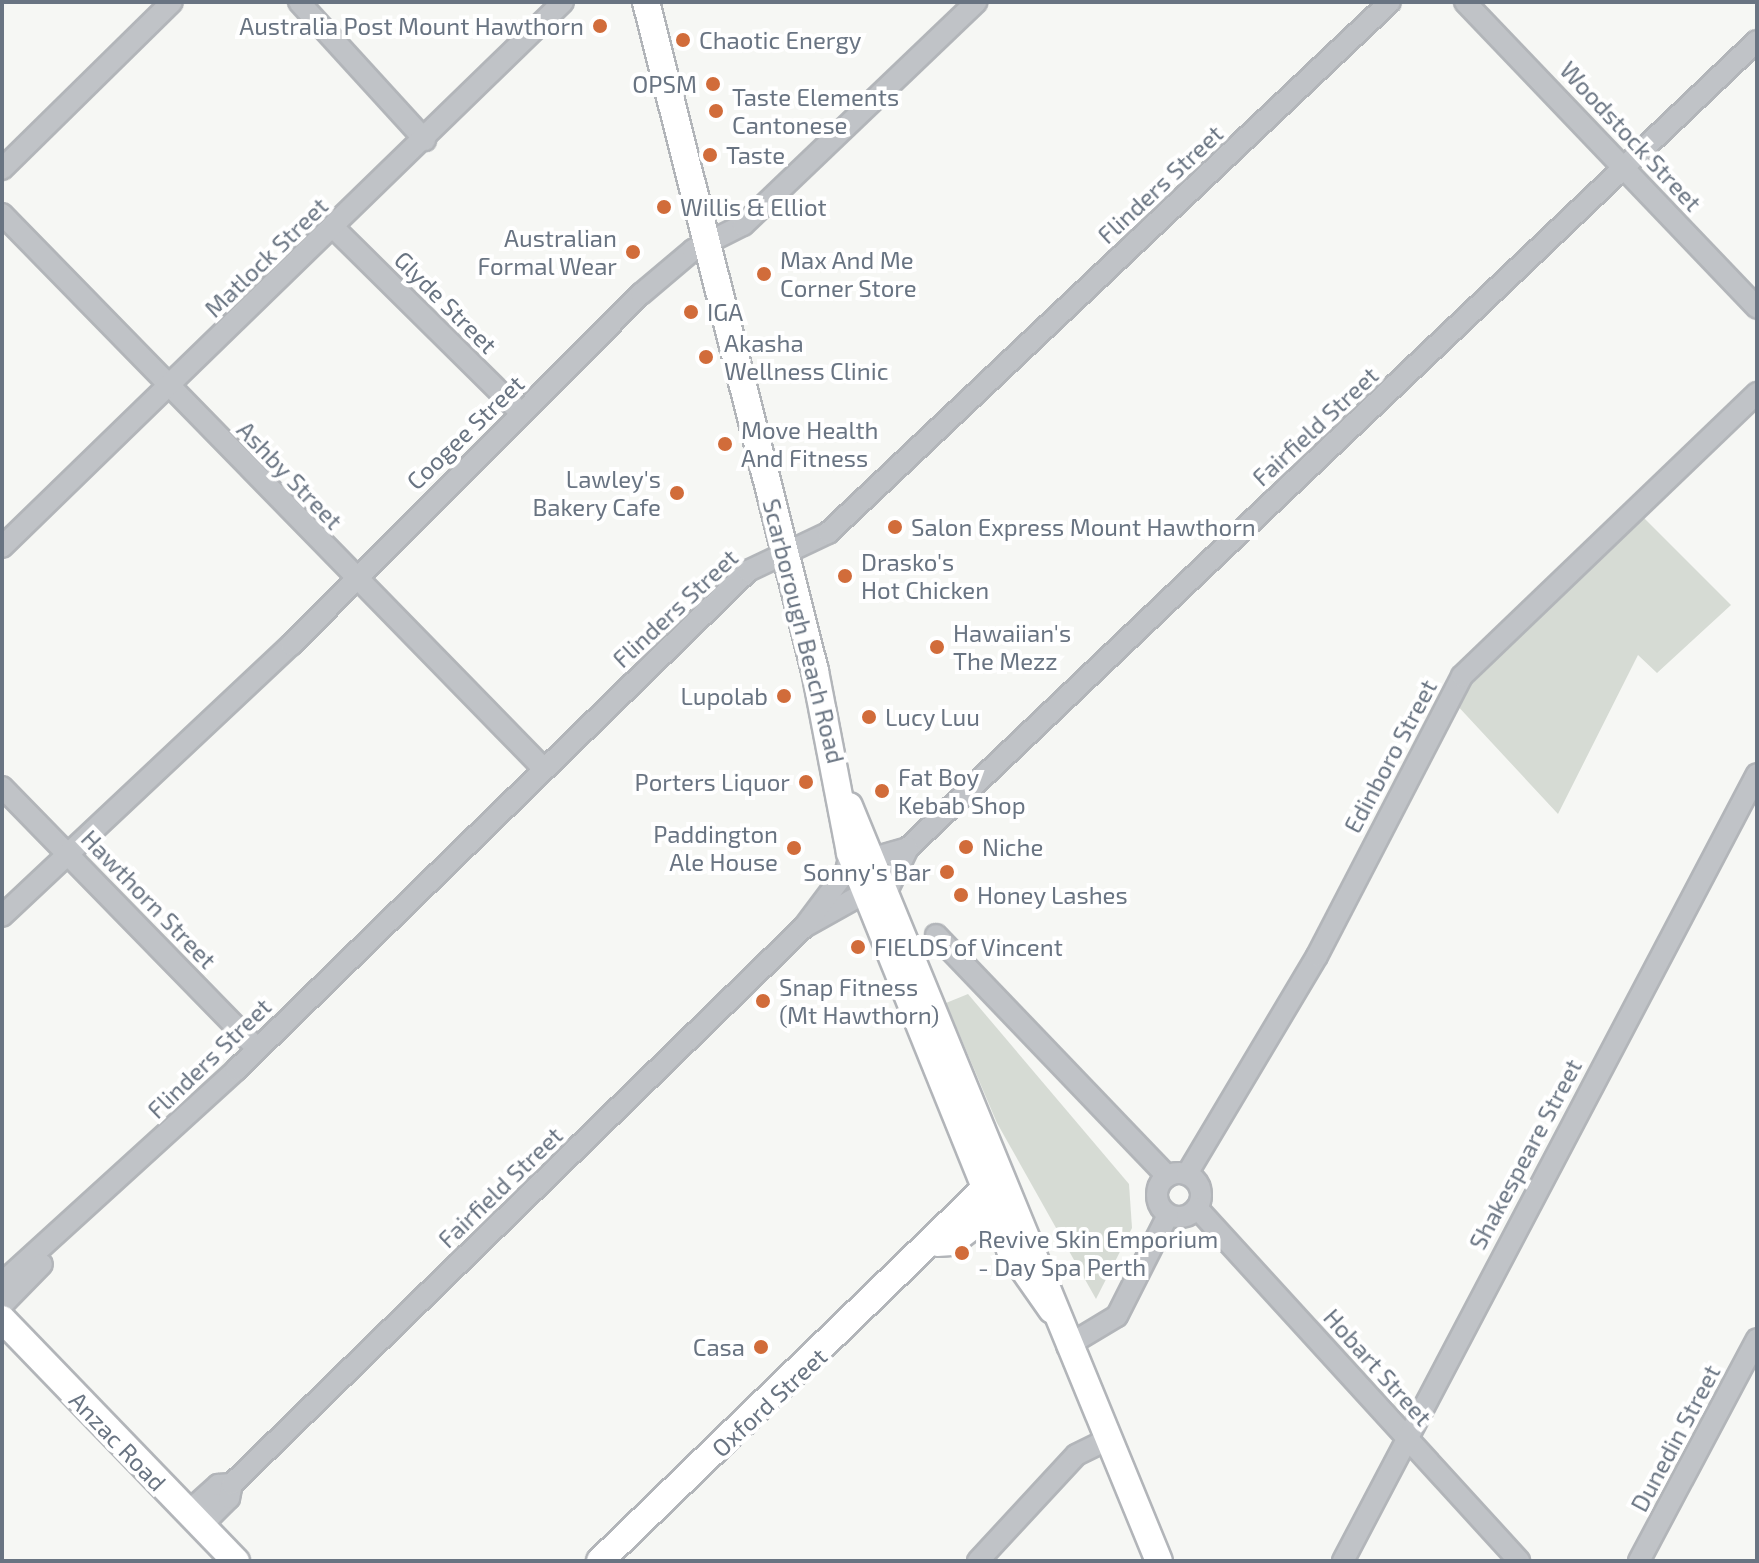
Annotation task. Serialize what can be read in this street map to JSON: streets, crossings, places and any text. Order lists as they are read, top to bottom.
{
  "streets": {
    "main road": ["Scarborough Beach Road", "Oxford Street", "Anzac Road"],
    "street": [
      "Woodstock Street",
      "Flinders Street",
      "Matlock Street",
      "Glyde Street",
      "Fairfield Street",
      "Coogee Street",
      "Ashby Street",
      "Edinboro Street",
      "Hawthorn Street",
      "Shakespeare Street",
      "Hobart Street",
      "Dunedin Street"
    ]
  },
  "crossings": [
    ["Woodstock Street", "Fairfield Street"],
    ["Flinders Street", "Ashby Street"],
    ["Flinders Street", "Scarborough Beach Road"],
    ["Flinders Street", "Hawthorn Street"],
    ["Matlock Street", "Glyde Street"],
    ["Matlock Street", "Ashby Street"],
    ["Glyde Street", "Coogee Street"],
    ["Fairfield Street", "Scarborough Beach Road"],
    ["Fairfield Street", "Anzac Road"],
    ["Coogee Street", "Ashby Street"],
    ["Coogee Street", "Scarborough Beach Road"],
    ["Coogee Street", "Hawthorn Street"],
    ["Scarborough Beach Road", "Oxford Street"],
    ["Shakespeare Street", "Hobart Street"]
  ],
  "places": [
    "Australia Post Mount Hawthorn",
    "Chaotic Energy",
    "OPSM",
    "Taste Elements Cantonese",
    "Taste",
    "Willis & Elliot",
    "Australian Formal Wear",
    "Max And Me Corner Store",
    "IGA",
    "Akasha Wellness Clinic",
    "Move Health And Fitness",
    "Lawley's Bakery Cafe",
    "Salon Express Mount Hawthorn",
    "Drasko's Hot Chicken",
    "Hawaiian's The Mezz",
    "Lupolab",
    "Lucy Luu",
    "Porters Liquor",
    "Fat Boy Kebab Shop",
    "Niche",
    "Paddington Ale House",
    "Sonny's Bar",
    "Honey Lashes",
    "FIELDS of Vincent",
    "Snap Fitness (Mt Hawthorn)",
    "Revive Skin Emporium - Day Spa Perth",
    "Casa"
  ]
}
